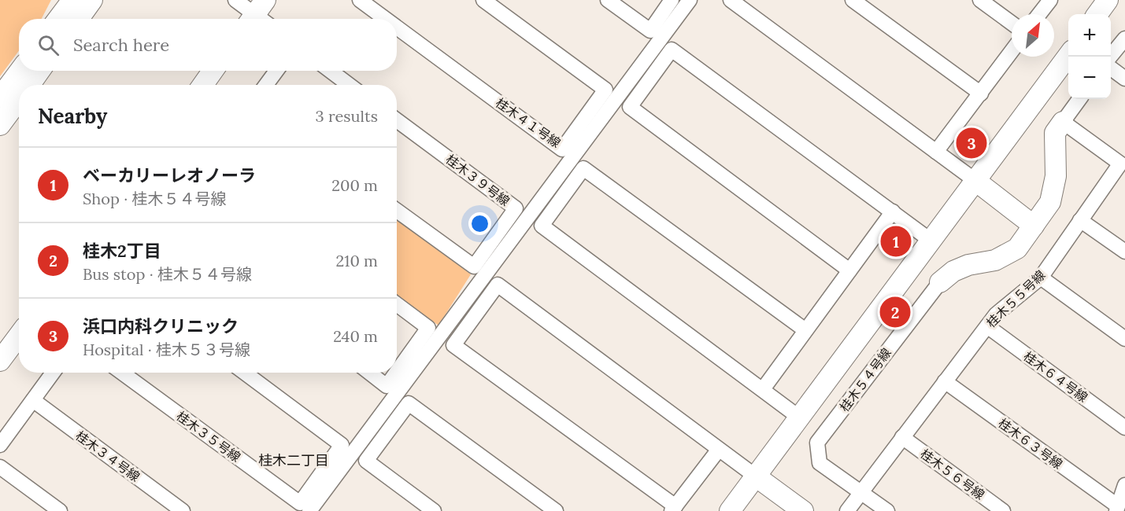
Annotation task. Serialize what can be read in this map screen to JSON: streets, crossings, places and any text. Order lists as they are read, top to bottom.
{
  "streets": {
    "street": [
      "桂木４１号線",
      "桂木３９号線",
      "桂木５５号線",
      "桂木６４号線",
      "桂木５４号線",
      "桂木３５号線",
      "桂木６３号線",
      "桂木３４号線",
      "桂木５６号線"
    ]
  },
  "crossings": [
    ["桂木５５号線", "桂木６４号線"],
    ["桂木５５号線", "桂木５４号線"],
    ["桂木５５号線", "桂木６３号線"],
    ["桂木５５号線", "桂木５６号線"]
  ],
  "districts": ["桂木二丁目"],
  "north": "top right",
  "page": {
    "map_buttons": ["+", "−"],
    "search": "Search here",
    "heading": ["Nearby", "3 results"],
    "pins": ["3", "1", "2"],
    "list": [
      {
        "mark": "1",
        "name": "ベーカリーレオノーラ",
        "note": "Shop · 桂木５４号線",
        "value": "200 m"
      },
      {
        "mark": "2",
        "name": "桂木2丁目",
        "note": "Bus stop · 桂木５４号線",
        "value": "210 m"
      },
      {
        "mark": "3",
        "name": "浜口内科クリニック",
        "note": "Hospital · 桂木５３号線",
        "value": "240 m"
      }
    ]
  }
}
